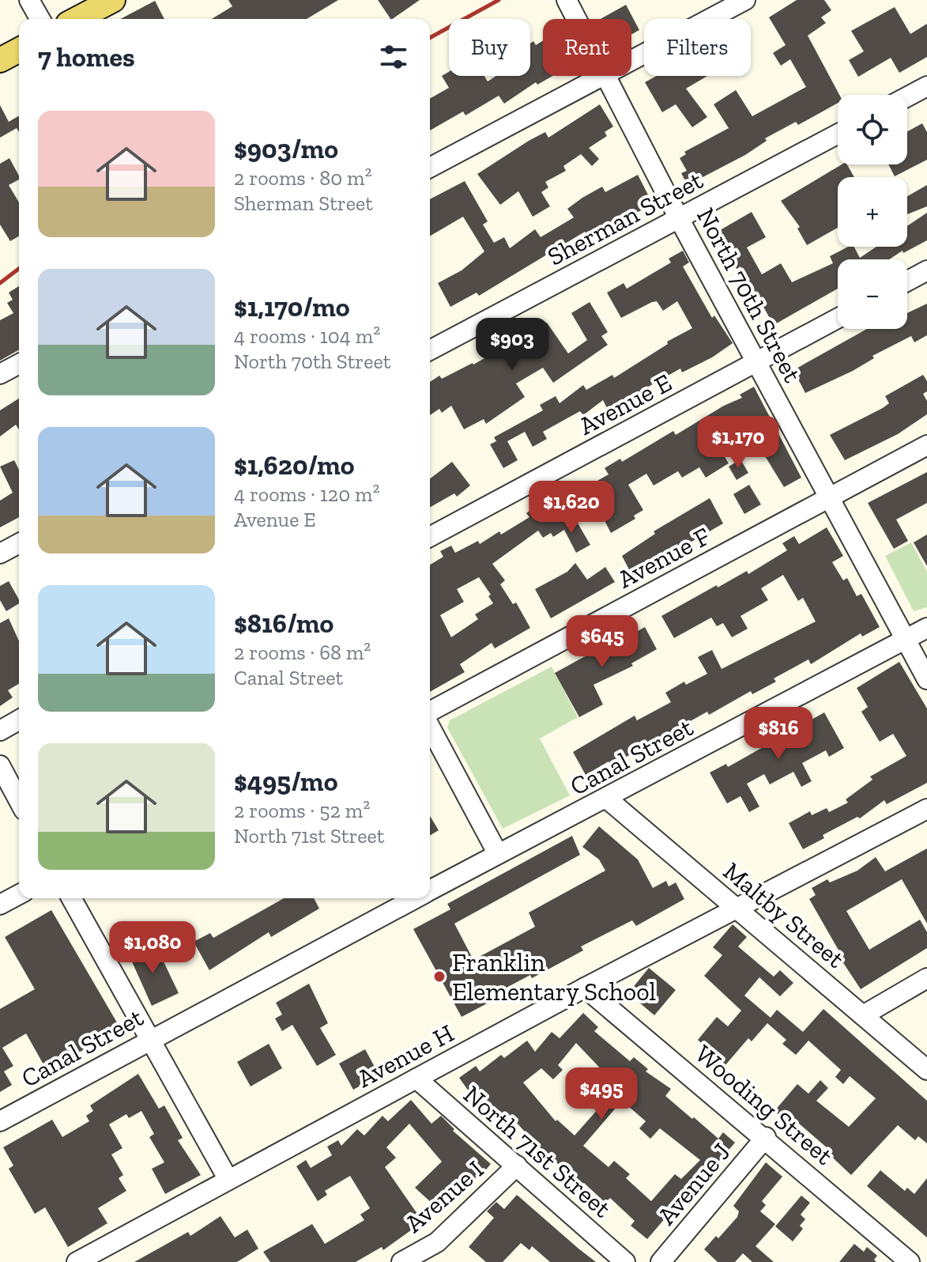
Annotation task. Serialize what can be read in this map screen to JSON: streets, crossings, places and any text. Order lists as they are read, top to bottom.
{
  "streets": {
    "street": [
      "Sherman Street",
      "North 70th Street",
      "Avenue E",
      "Avenue F",
      "Canal Street",
      "Maltby Street",
      "Avenue H",
      "Wooding Street",
      "North 71st Street",
      "Avenue J",
      "Avenue I"
    ]
  },
  "crossings": [
    ["Sherman Street", "North 70th Street"],
    ["North 70th Street", "Avenue E"],
    ["North 70th Street", "Avenue F"],
    ["North 70th Street", "Canal Street"],
    ["Canal Street", "Maltby Street"],
    ["Maltby Street", "Avenue H"],
    ["Avenue H", "Wooding Street"],
    ["Avenue H", "North 71st Street"],
    ["Wooding Street", "Avenue J"],
    ["North 71st Street", "Avenue I"]
  ],
  "places": ["Franklin Elementary School"],
  "page": {
    "chip": ["Buy", "Rent", "Filters"],
    "heading": "7 homes",
    "map_buttons": ["+", "−"],
    "list": [
      {
        "name": "$903/mo",
        "note": "2 rooms · 80 m² · Sherman Street"
      },
      {
        "name": "$1,170/mo",
        "note": "4 rooms · 104 m² · North 70th Street"
      },
      {
        "name": "$1,620/mo",
        "note": "4 rooms · 120 m² · Avenue E"
      },
      {
        "name": "$816/mo",
        "note": "2 rooms · 68 m² · Canal Street"
      },
      {
        "name": "$495/mo",
        "note": "2 rooms · 52 m² · North 71st Street"
      }
    ],
    "price": [
      "$903",
      "$1,170",
      "$1,620",
      "$645",
      "$816",
      "$1,080",
      "$495"
    ]
  }
}
